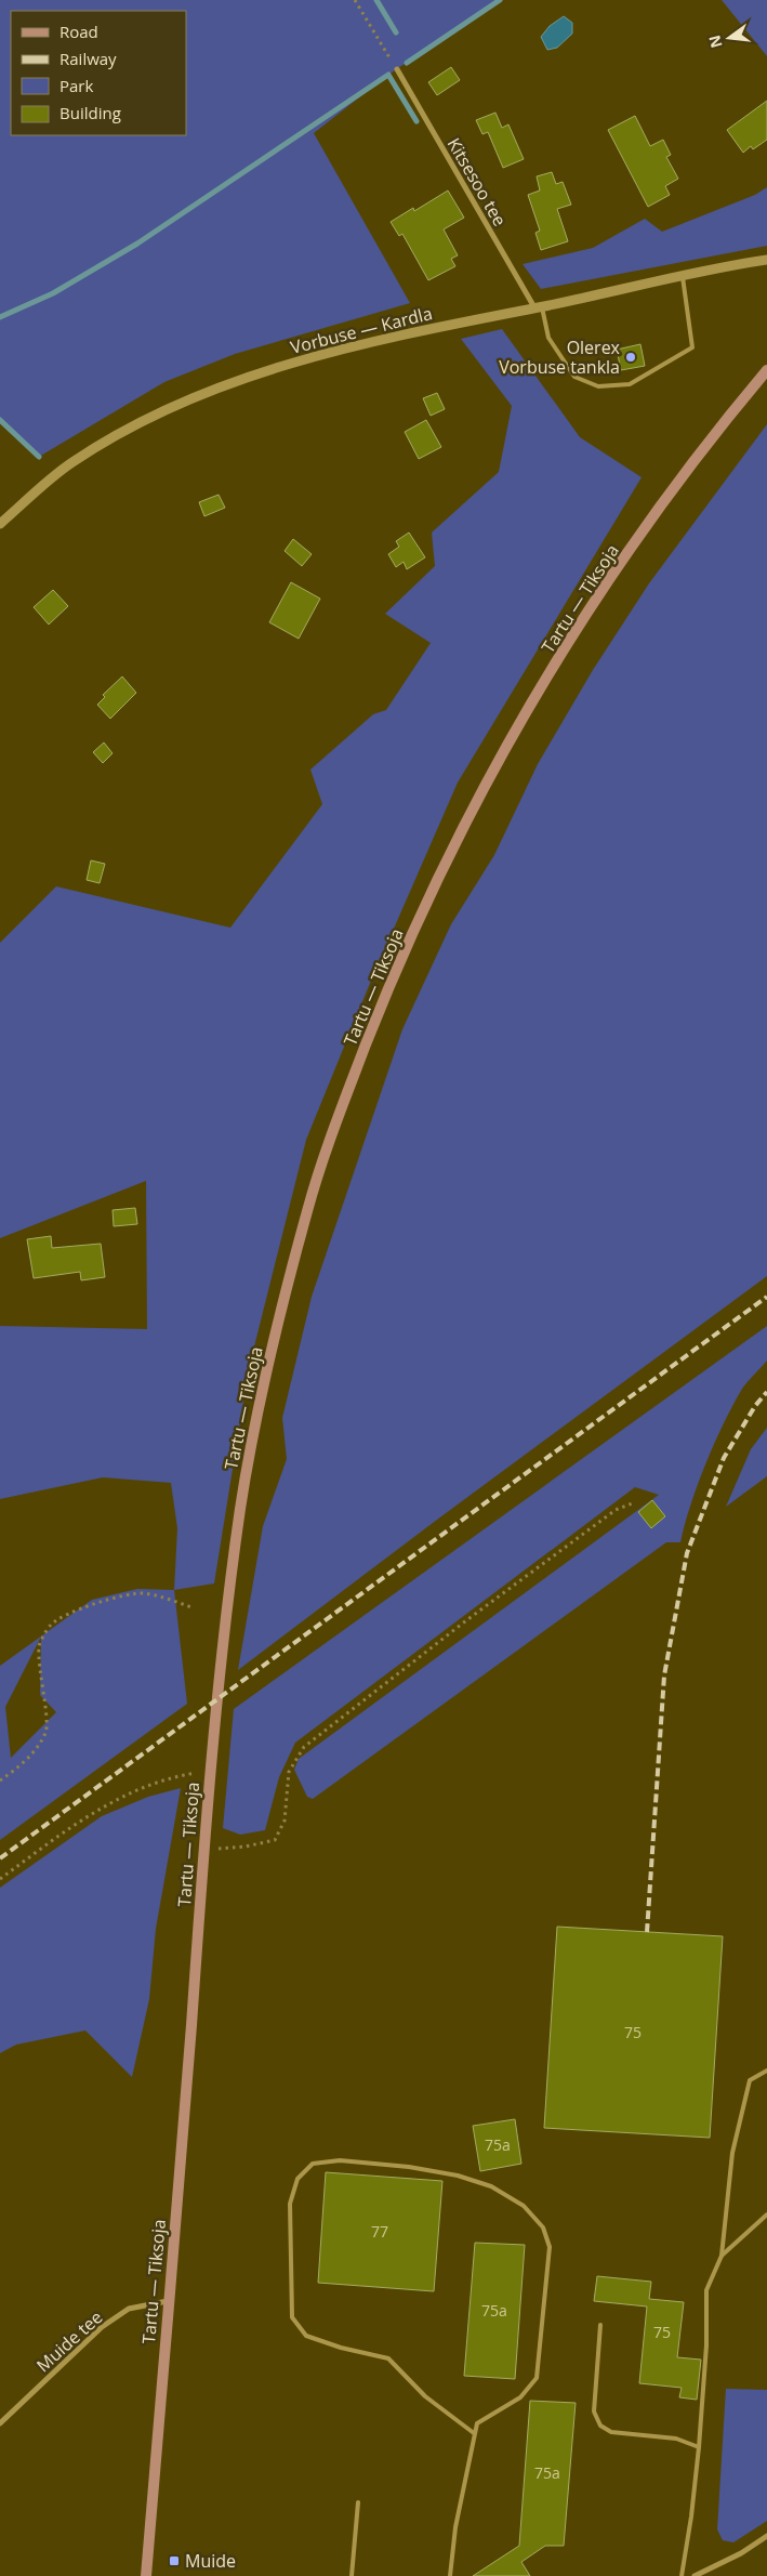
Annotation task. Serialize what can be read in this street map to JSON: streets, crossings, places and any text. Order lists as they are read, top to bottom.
{
  "streets": {
    "main road": ["Tartu — Tiksoja"],
    "street": ["Kitsesoo tee", "Vorbuse — Kardla", "Muide tee"]
  },
  "crossings": [
    ["Kitsesoo tee", "Vorbuse — Kardla"],
    ["Tartu — Tiksoja", "Muide tee"]
  ],
  "places": {
    "other": ["Olerex Vorbuse tankla"],
    "transit": ["Muide"]
  },
  "house_numbers": [
    "75",
    "75a",
    "77",
    "75a",
    "75",
    "75a"
  ],
  "legend": [
    "Road",
    "Railway",
    "Park",
    "Building"
  ],
  "north": "left"
}
